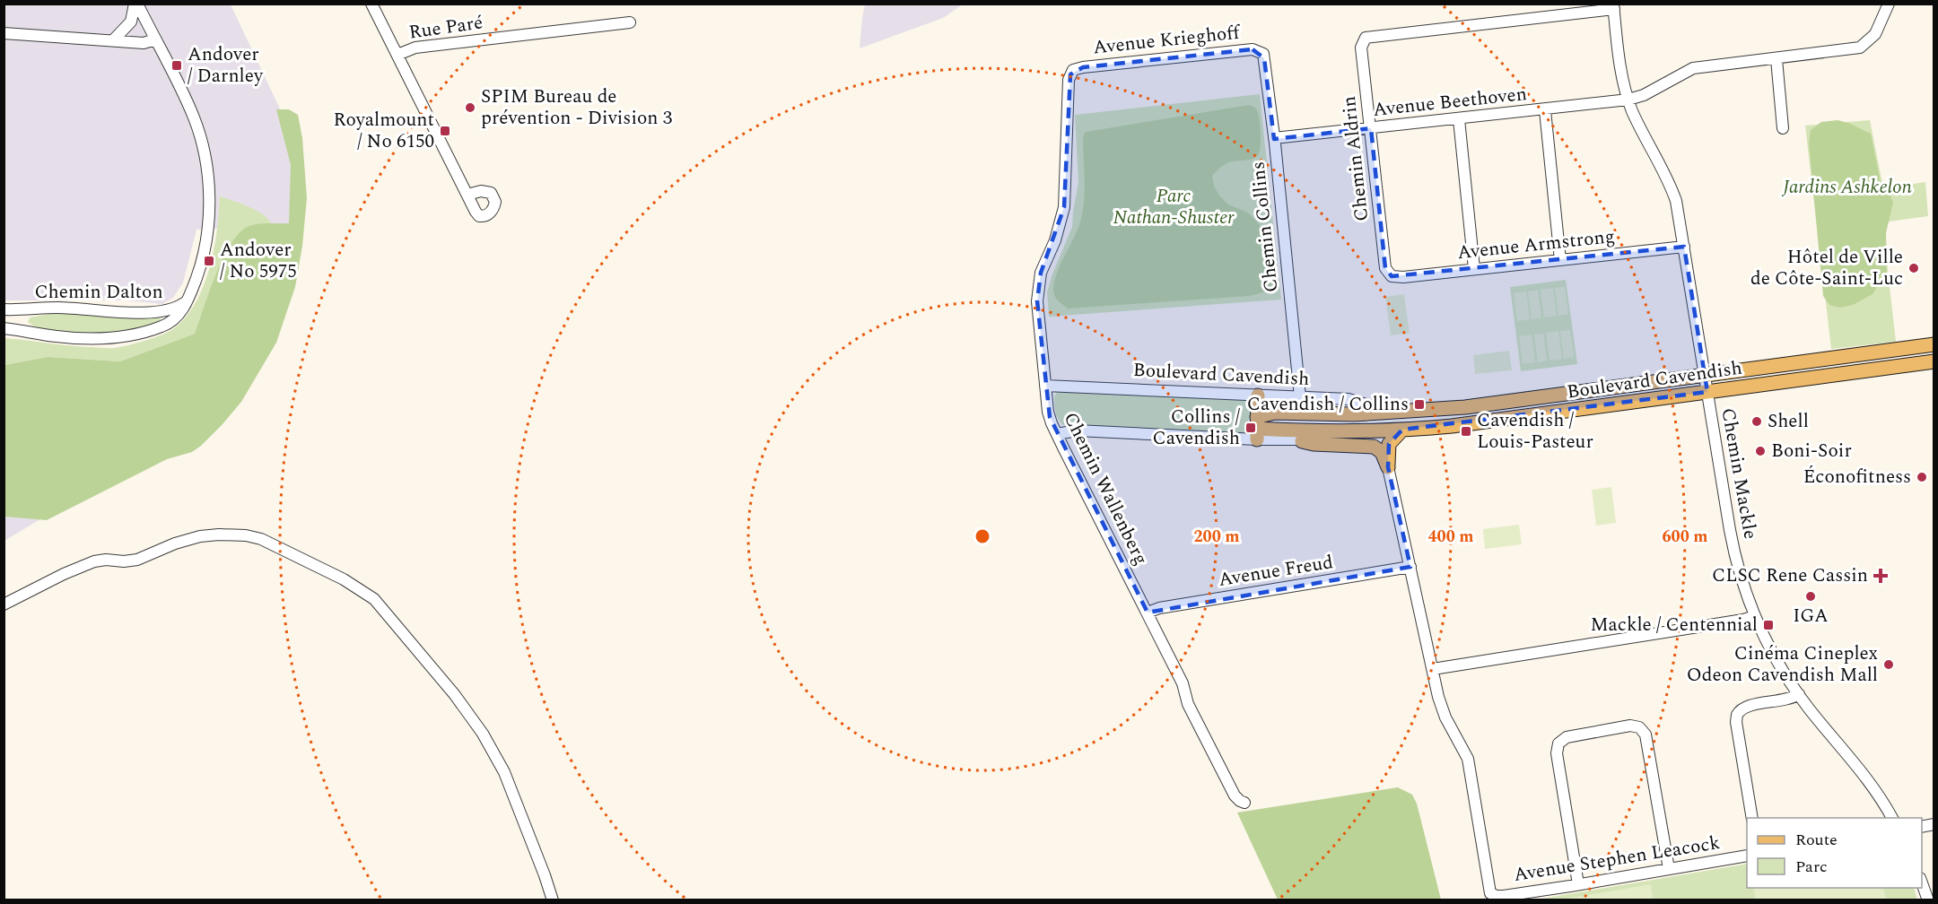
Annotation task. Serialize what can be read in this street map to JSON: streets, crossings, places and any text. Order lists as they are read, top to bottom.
{
  "streets": {
    "main road": ["Boulevard Cavendish"],
    "street": [
      "Rue Paré",
      "Avenue Krieghoff",
      "Avenue Beethoven",
      "Chemin Aldrin",
      "Chemin Collins",
      "Avenue Armstrong",
      "Chemin Dalton",
      "Chemin Mackle",
      "Chemin Wallenberg",
      "Avenue Freud",
      "Avenue Stephen Leacock"
    ]
  },
  "crossings": [
    ["Avenue Krieghoff", "Chemin Collins"],
    ["Avenue Krieghoff", "Chemin Wallenberg"],
    ["Avenue Beethoven", "Chemin Aldrin"],
    ["Avenue Beethoven", "Chemin Collins"],
    ["Avenue Beethoven", "Chemin Mackle"],
    ["Chemin Aldrin", "Avenue Armstrong"],
    ["Chemin Aldrin", "Chemin Mackle"],
    ["Chemin Collins", "Boulevard Cavendish"],
    ["Avenue Armstrong", "Chemin Mackle"],
    ["Boulevard Cavendish", "Chemin Mackle"],
    ["Boulevard Cavendish", "Chemin Wallenberg"],
    ["Chemin Wallenberg", "Avenue Freud"]
  ],
  "parks": ["Jardins Ashkelon", "Parc Nathan-Shuster"],
  "places": {
    "transit": [
      "Andover / Darnley",
      "Royalmount / No 6150",
      "Andover / No 5975",
      "Cavendish / Collins",
      "Collins / Cavendish",
      "Cavendish / Louis-Pasteur",
      "Mackle / Centennial"
    ],
    "other": [
      "SPIM Bureau de prévention - Division 3",
      "Hôtel de Ville de Côte-Saint-Luc",
      "Shell",
      "Boni-Soir",
      "Éconofitness",
      "IGA",
      "Cinéma Cineplex Odeon Cavendish Mall"
    ],
    "health": ["CLSC Rene Cassin"]
  },
  "legend": ["Route", "Parc"],
  "rings": ["200 m", "400 m", "600 m"]
}
